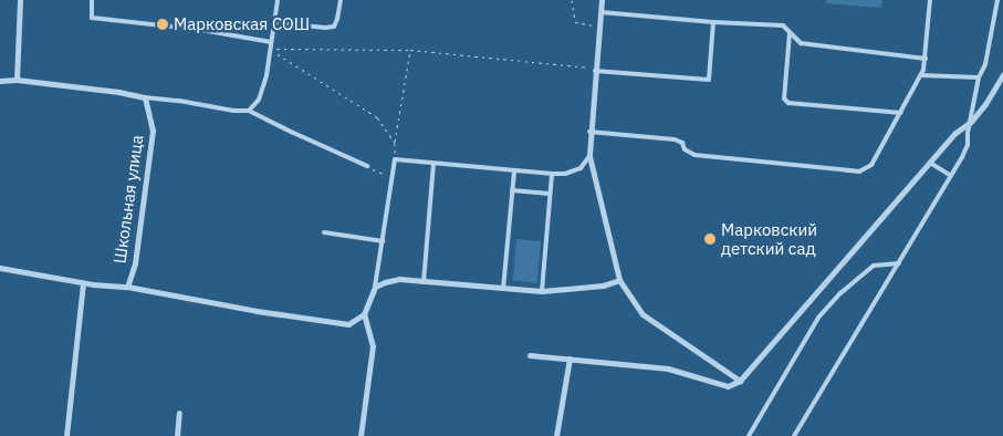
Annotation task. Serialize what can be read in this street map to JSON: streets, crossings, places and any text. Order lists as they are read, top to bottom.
{
  "streets": {
    "street": ["Школьная улица"]
  },
  "places": ["Марковская СОШ", "Марковский детский сад"]
}
